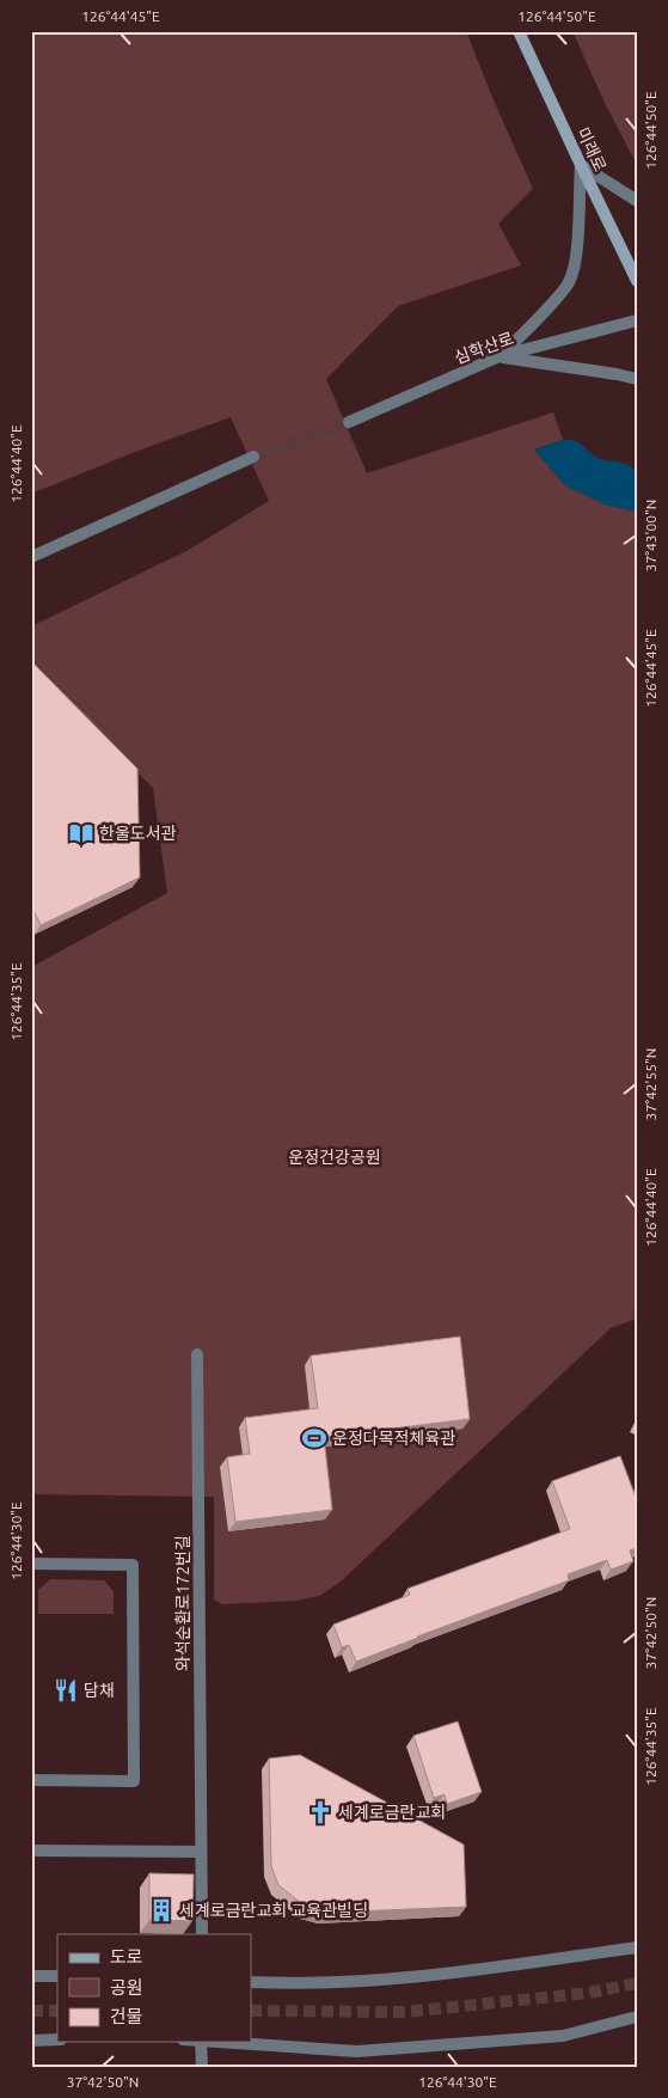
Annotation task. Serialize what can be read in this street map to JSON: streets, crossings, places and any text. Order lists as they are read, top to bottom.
{
  "streets": {
    "main road": ["미래로"],
    "street": ["심학산로", "와석순환로172번길"]
  },
  "parks": ["운정건강공원"],
  "places": {
    "library": ["한울도서관"],
    "sports": ["운정다목적체육관"],
    "restaurant": ["담채"],
    "church": ["세계로금란교회"],
    "building": ["세계로금란교회 교육관빌딩"]
  },
  "legend": ["도로", "공원", "건물"],
  "coordinates": [
    "126°44'45\"E",
    "126°44'50\"E",
    "126°44'40\"E",
    "37°43'00\"N",
    "126°44'35\"E",
    "37°42'55\"N",
    "126°44'30\"E",
    "37°42'50\"N"
  ]
}
